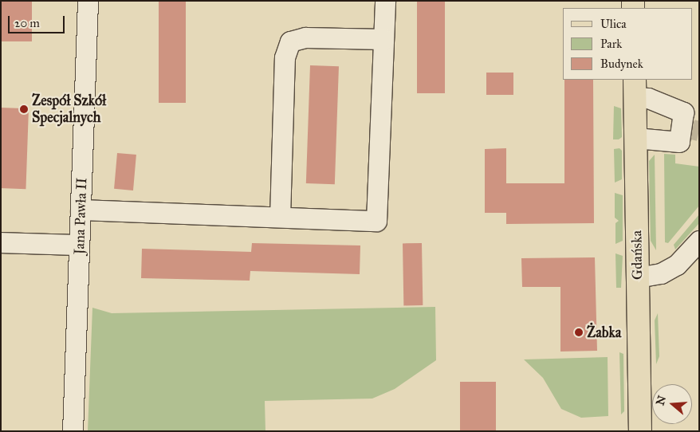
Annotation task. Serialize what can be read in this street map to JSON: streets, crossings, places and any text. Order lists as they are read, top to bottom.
{
  "streets": {
    "main road": ["Gdańska"],
    "street": ["Jana Pawła II"]
  },
  "places": ["Zespół Szkół Specjalnych", "Żabka"],
  "legend": ["Ulica", "Park", "Budynek"],
  "scale_bar": "20 m",
  "north": "left"
}
